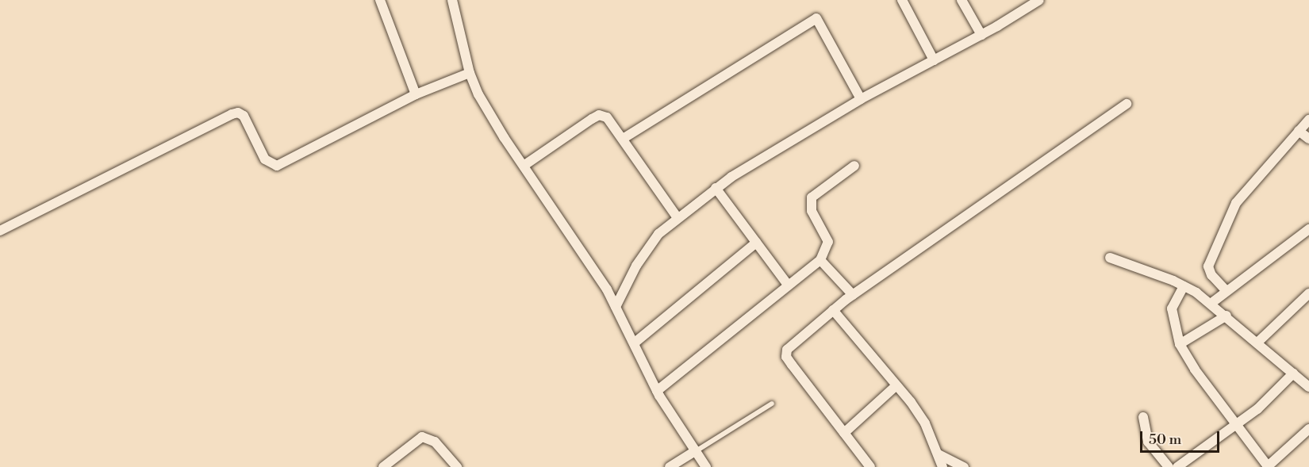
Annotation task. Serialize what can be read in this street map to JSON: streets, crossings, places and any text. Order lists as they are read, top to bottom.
{
  "scale_bar": "50 m"
}
